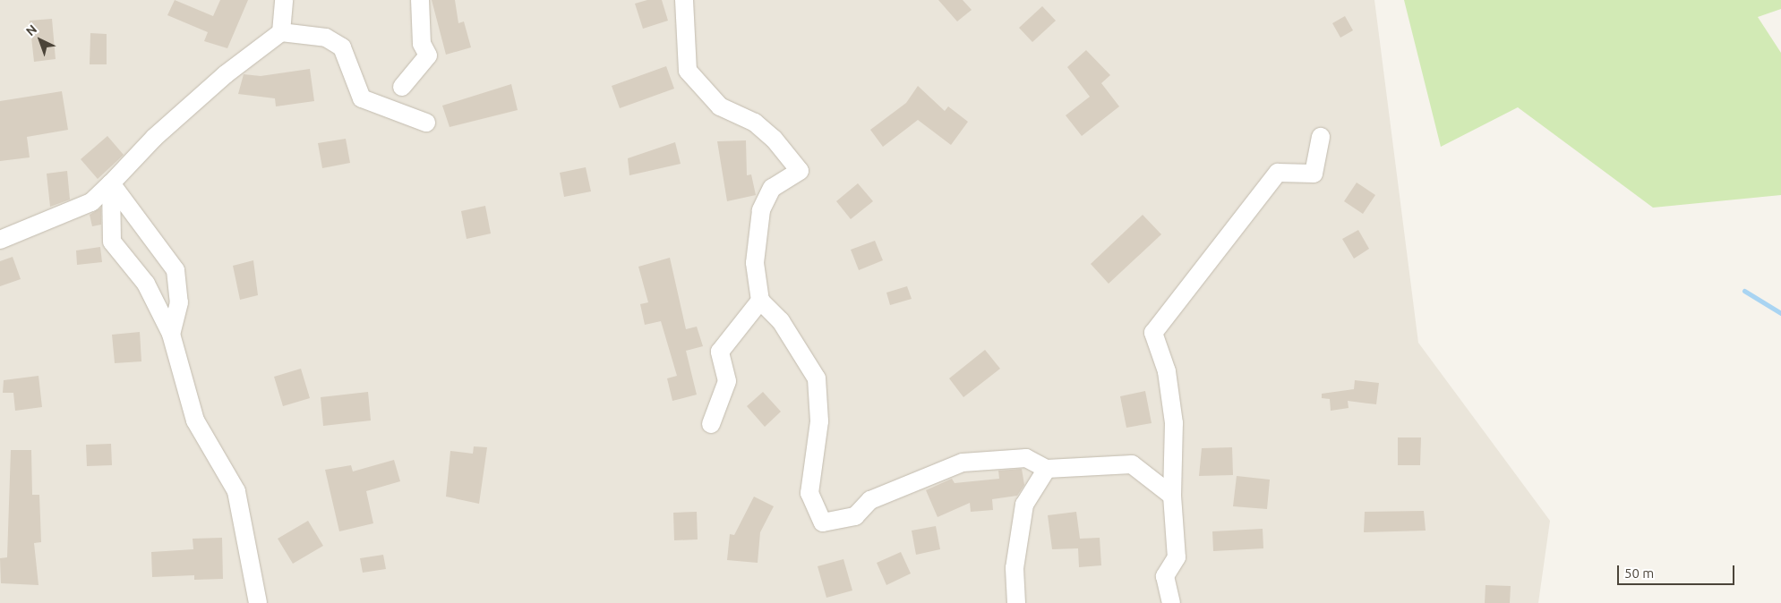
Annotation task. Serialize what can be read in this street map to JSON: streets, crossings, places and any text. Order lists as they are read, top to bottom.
{
  "scale_bar": "50 m",
  "north": "top left"
}
